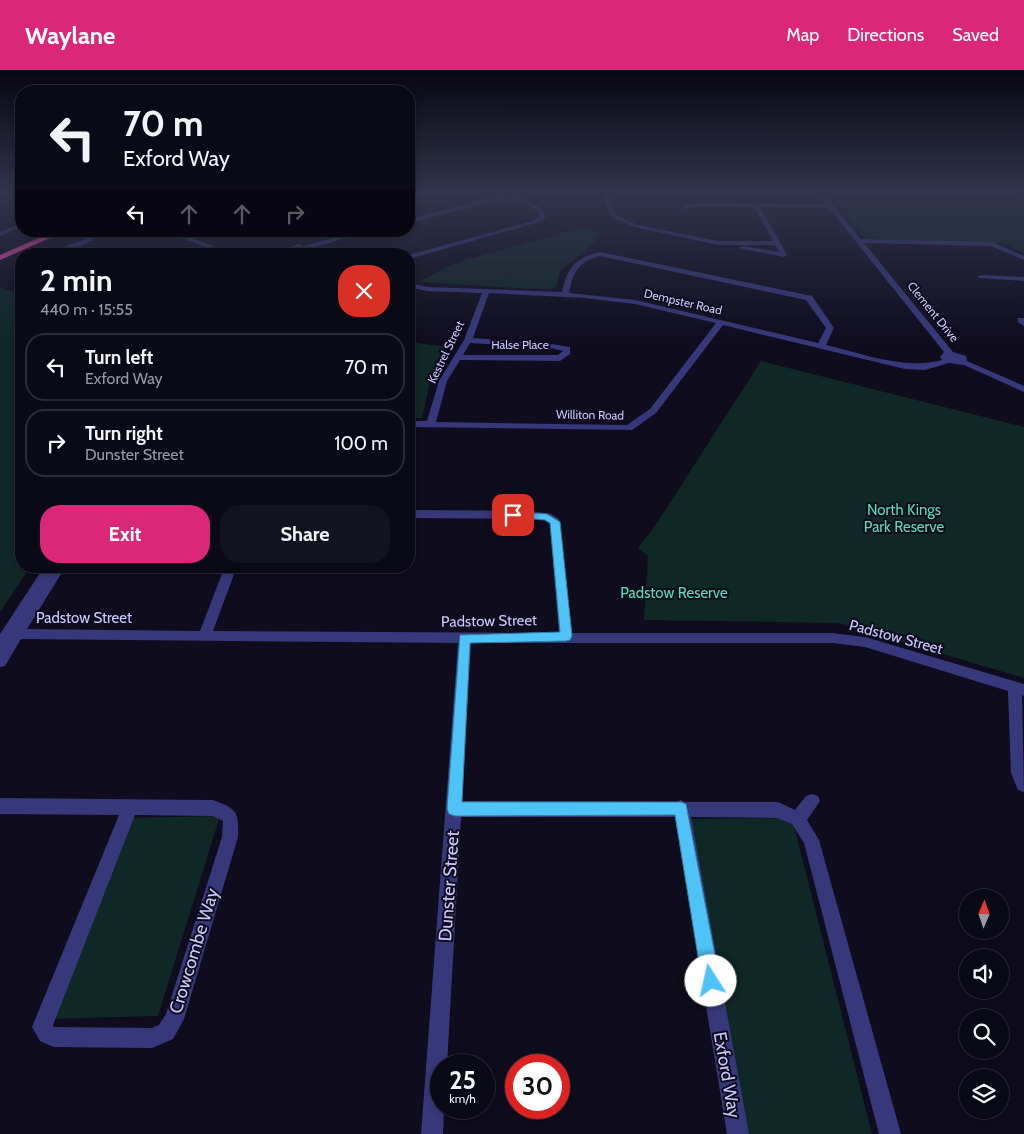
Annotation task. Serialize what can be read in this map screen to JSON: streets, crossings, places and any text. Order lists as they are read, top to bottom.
{
  "streets": {
    "street": [
      "Dempster Road",
      "Clement Drive",
      "Halse Place",
      "Kestrel Street",
      "Williton Road",
      "Padstow Street",
      "Dunster Street",
      "Crowcombe Way",
      "Exford Way"
    ]
  },
  "crossings": [
    ["Dempster Road", "Clement Drive"],
    ["Dempster Road", "Kestrel Street"],
    ["Dempster Road", "Williton Road"],
    ["Halse Place", "Kestrel Street"],
    ["Kestrel Street", "Williton Road"],
    ["Padstow Street", "Dunster Street"]
  ],
  "parks": ["North Kings Park Reserve", "Padstow Reserve"],
  "north": "top",
  "page": {
    "header": "Waylane",
    "nav": ["Map", "Directions", "Saved"],
    "turn": ["70 m", "Exford Way"],
    "heading": ["2 min", "440 m · 15:55"],
    "list": [
      {
        "name": "Turn left",
        "note": "Exford Way",
        "value": "70 m"
      },
      {
        "name": "Turn right",
        "note": "Dunster Street",
        "value": "100 m"
      }
    ],
    "buttons": ["Exit", "Share"],
    "speed": "25 km/h",
    "limit": "30"
  }
}
